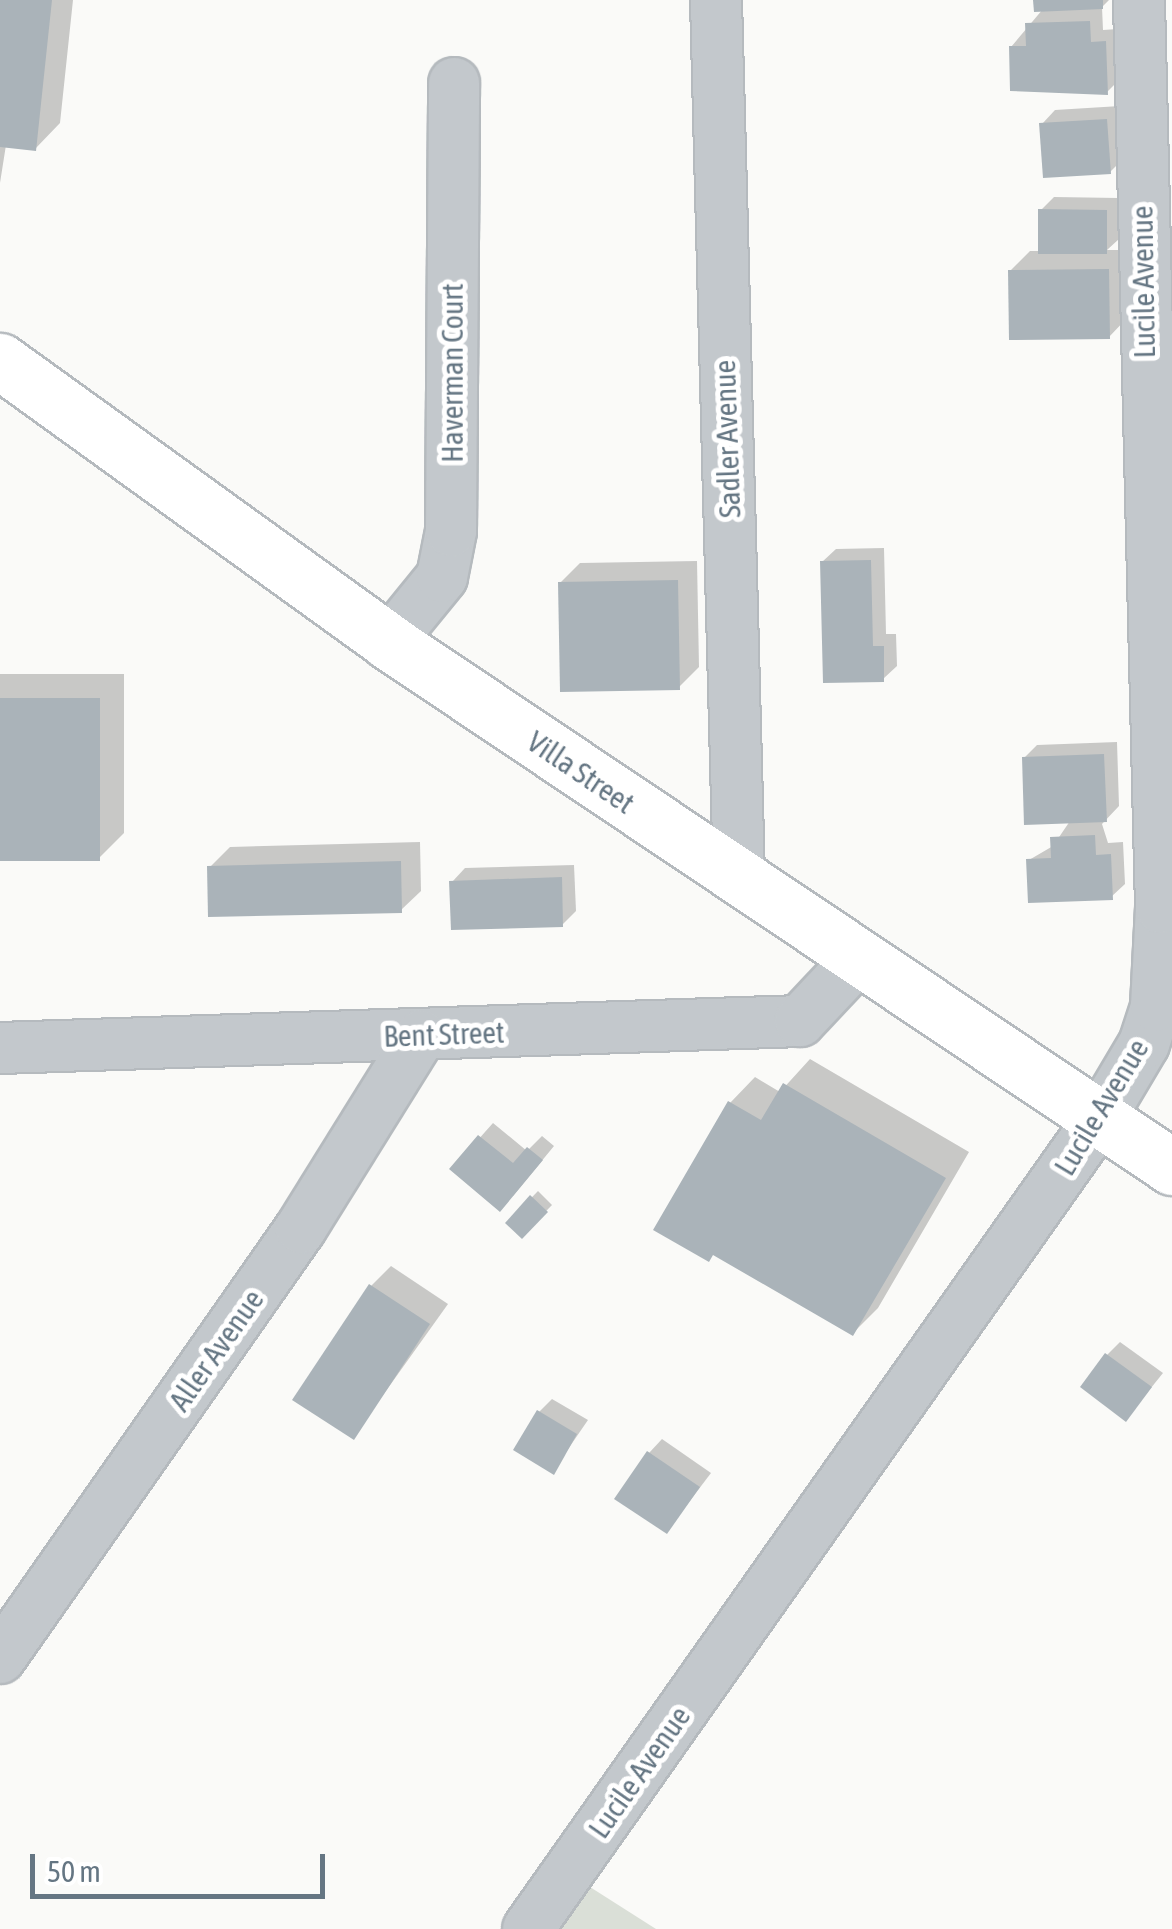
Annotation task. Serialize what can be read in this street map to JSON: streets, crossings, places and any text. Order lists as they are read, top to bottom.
{
  "streets": {
    "main road": ["Villa Street"],
    "street": [
      "Lucile Avenue",
      "Haverman Court",
      "Sadler Avenue",
      "Bent Street",
      "Aller Avenue"
    ]
  },
  "crossings": [
    ["Lucile Avenue", "Villa Street"],
    ["Haverman Court", "Villa Street"],
    ["Sadler Avenue", "Villa Street"],
    ["Villa Street", "Bent Street"],
    ["Bent Street", "Aller Avenue"]
  ],
  "scale_bar": "50 m"
}
